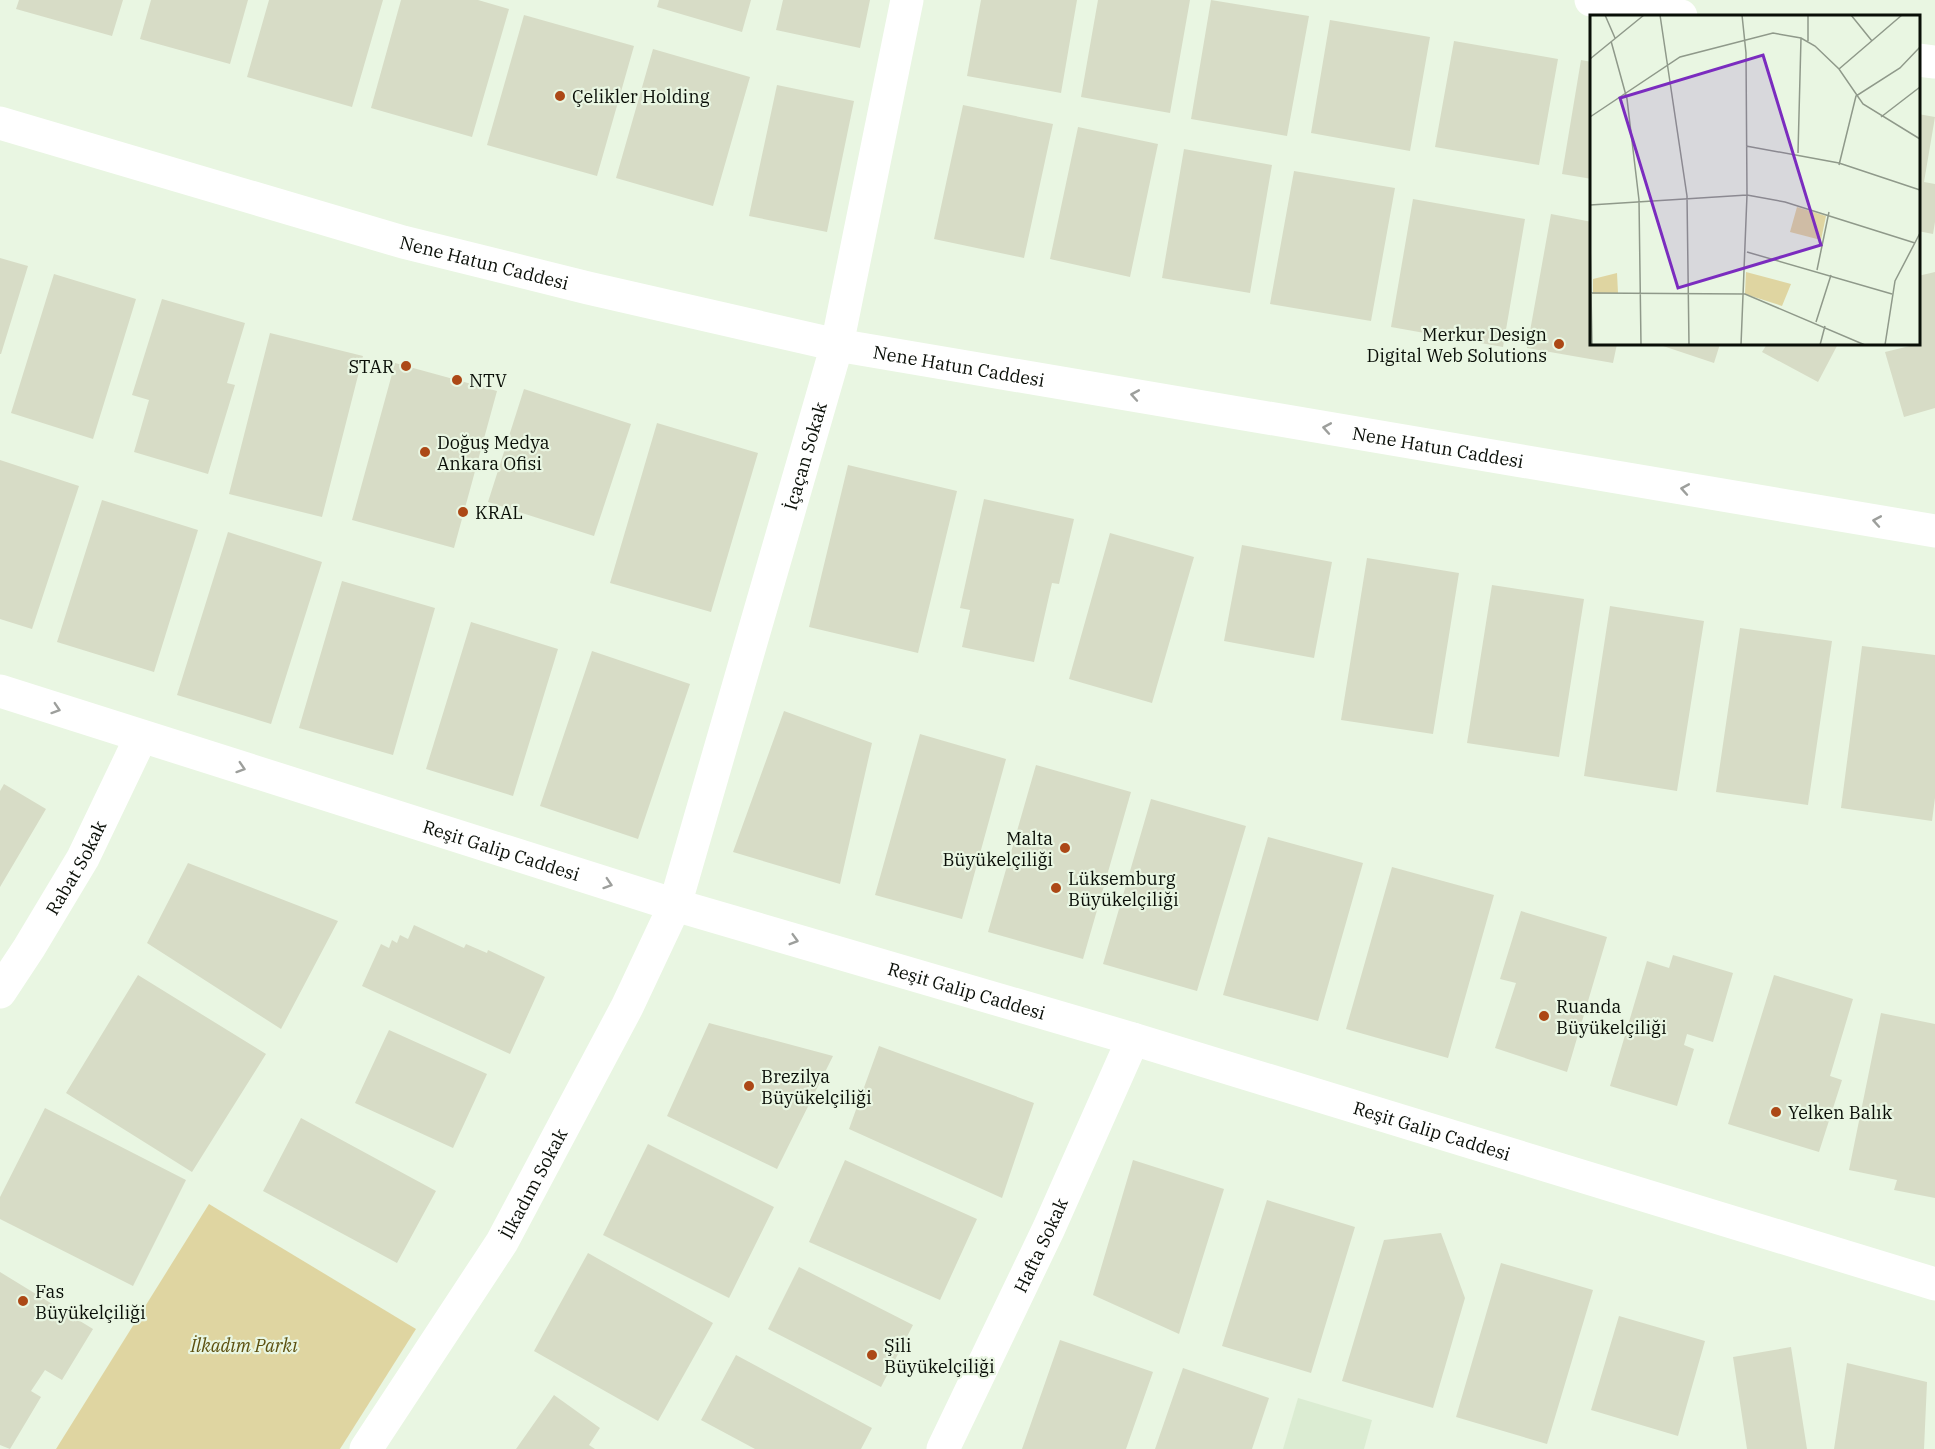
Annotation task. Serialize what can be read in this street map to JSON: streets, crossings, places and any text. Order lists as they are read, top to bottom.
{
  "streets": {
    "main road": [
      "Nene Hatun Caddesi",
      "İçaçan Sokak",
      "Reşit Galip Caddesi",
      "Rabat Sokak",
      "İlkadım Sokak",
      "Hafta Sokak"
    ]
  },
  "crossings": [
    ["Nene Hatun Caddesi", "İçaçan Sokak"],
    ["İçaçan Sokak", "Reşit Galip Caddesi"],
    ["İçaçan Sokak", "İlkadım Sokak"],
    ["Reşit Galip Caddesi", "Rabat Sokak"],
    ["Reşit Galip Caddesi", "İlkadım Sokak"],
    ["Reşit Galip Caddesi", "Hafta Sokak"]
  ],
  "one_way": ["Nene Hatun Caddesi", "Reşit Galip Caddesi"],
  "parks": ["İlkadım Parkı"],
  "places": [
    "Çelikler Holding",
    "Merkur Design Digital Web Solutions",
    "STAR",
    "NTV",
    "Doğuş Medya Ankara Ofisi",
    "KRAL",
    "Malta Büyükelçiliği",
    "Lüksemburg Büyükelçiliği",
    "Ruanda Büyükelçiliği",
    "Brezilya Büyükelçiliği",
    "Yelken Balık",
    "Fas Büyükelçiliği",
    "Şili Büyükelçiliği"
  ]
}
